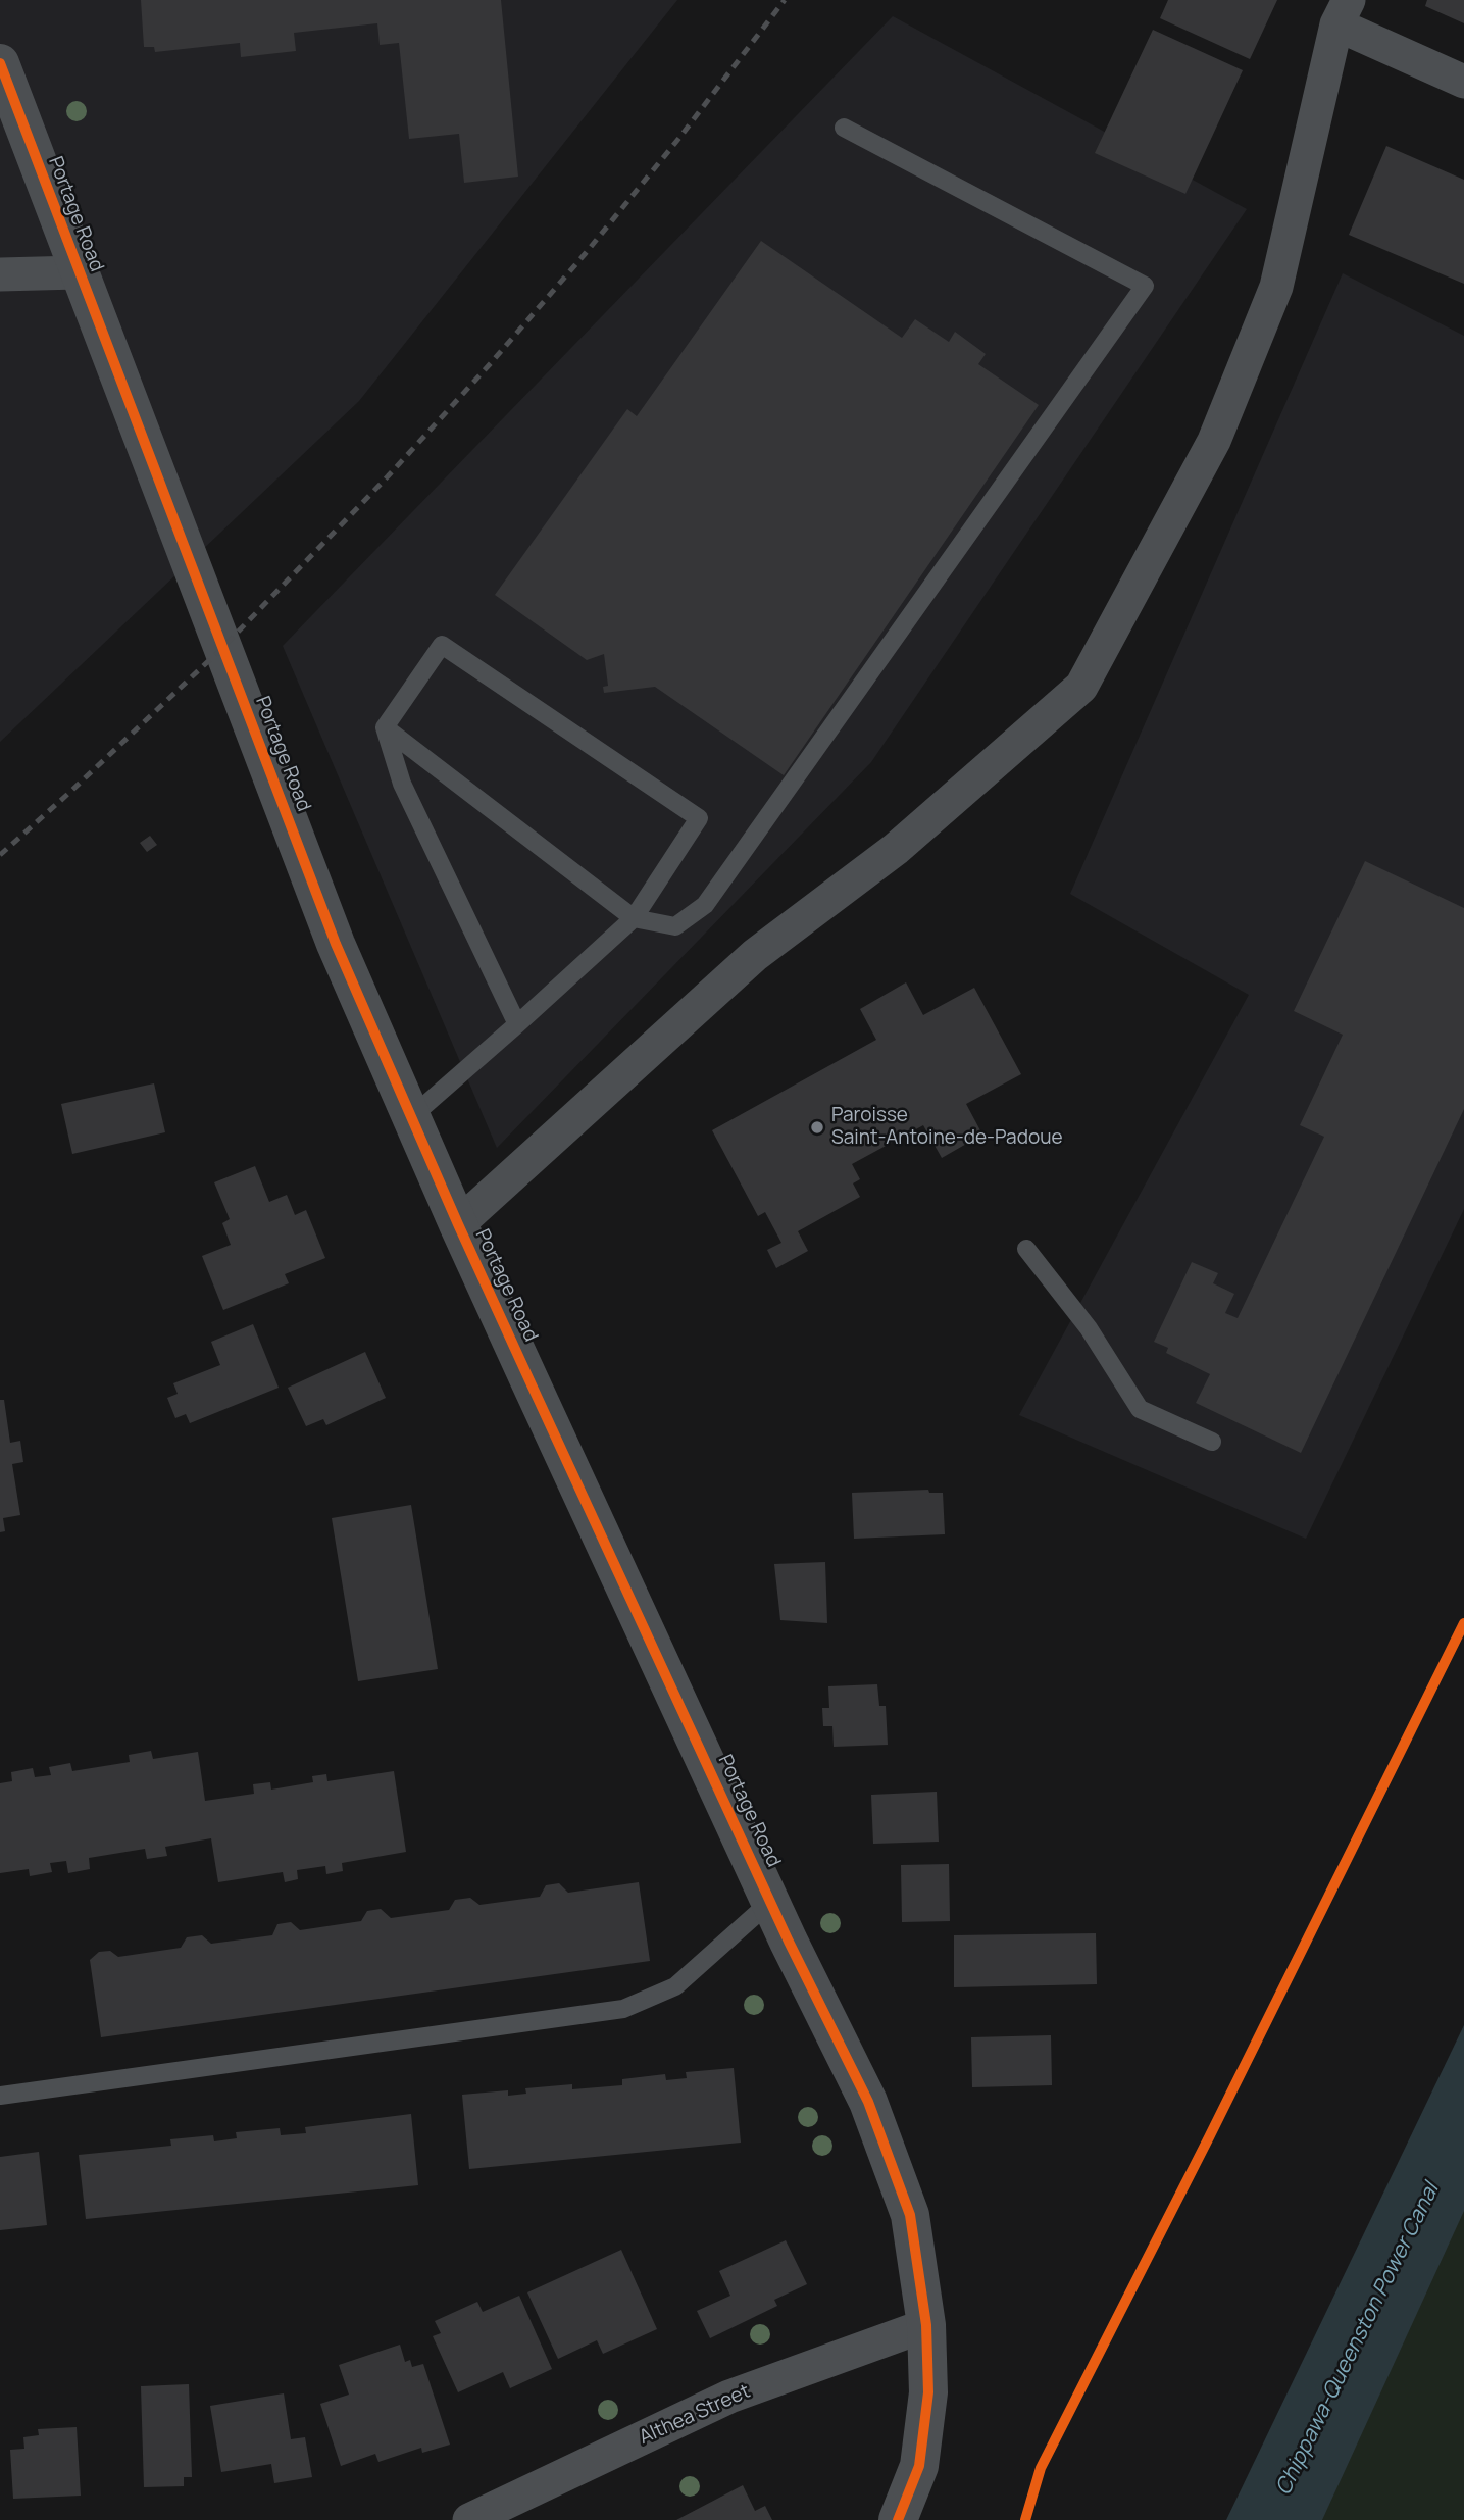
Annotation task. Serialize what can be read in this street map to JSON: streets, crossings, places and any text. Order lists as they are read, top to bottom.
{
  "streets": {
    "street": ["Portage Road", "Althea Street"]
  },
  "crossings": [
    ["Portage Road", "Althea Street"]
  ],
  "water": ["Chippawa-Queenston Power Canal"],
  "places": ["Paroisse Saint-Antoine-de-Padoue"]
}
